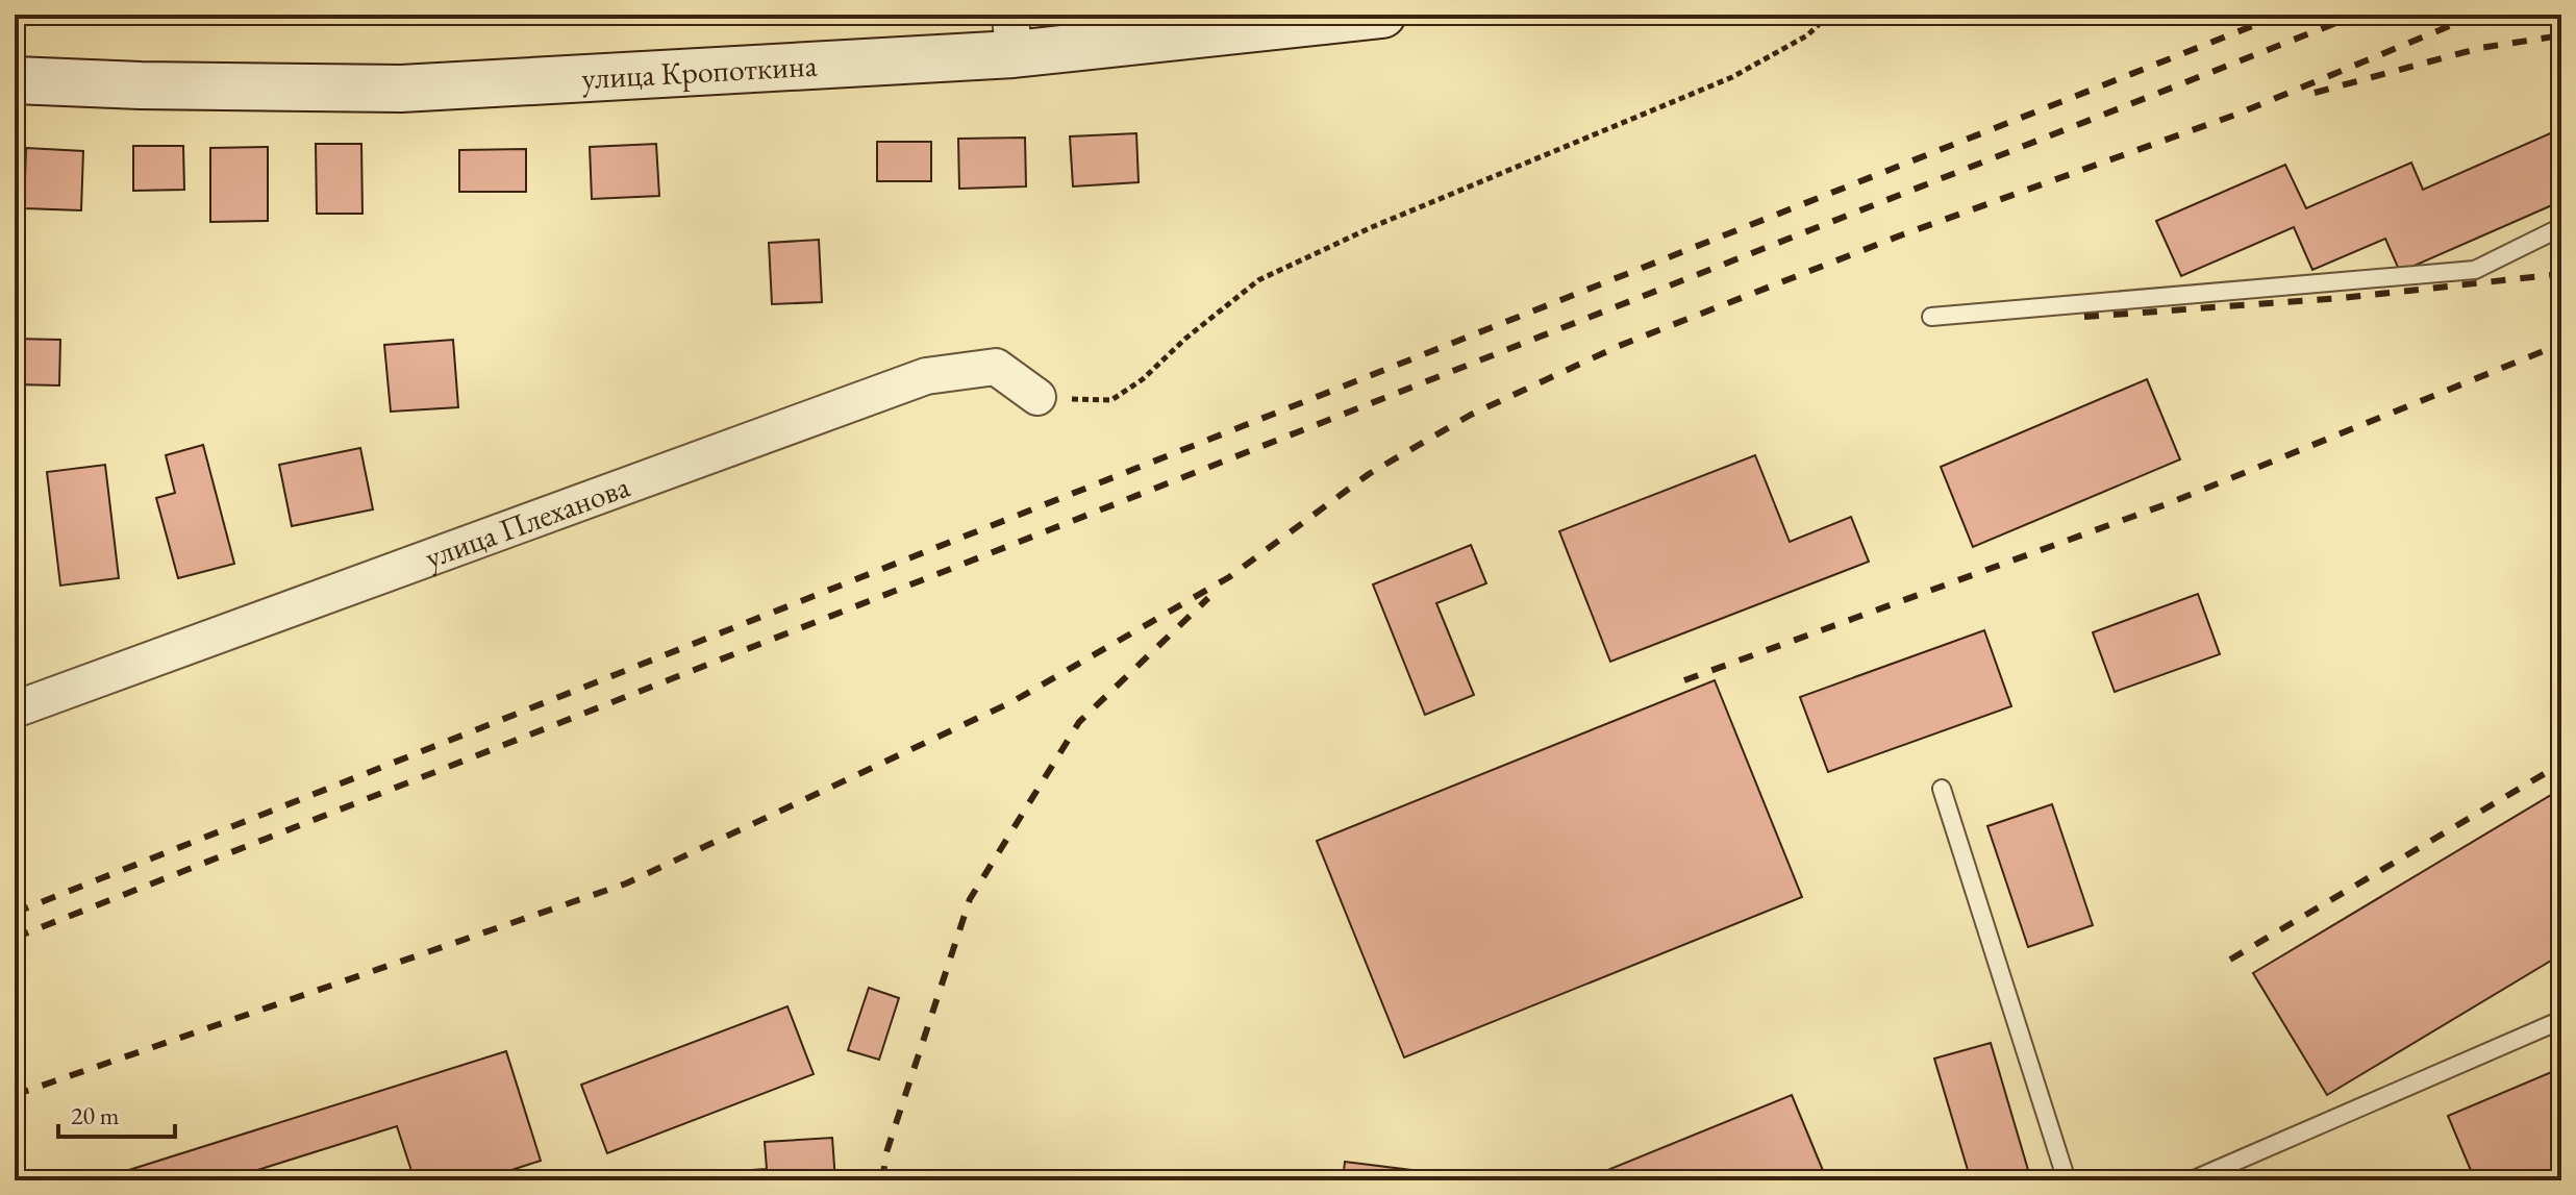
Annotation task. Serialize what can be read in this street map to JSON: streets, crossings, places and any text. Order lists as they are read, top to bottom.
{
  "streets": {
    "main road": ["улица Кропоткина"],
    "street": ["улица Плеханова"]
  },
  "scale_bar": "20 m"
}
